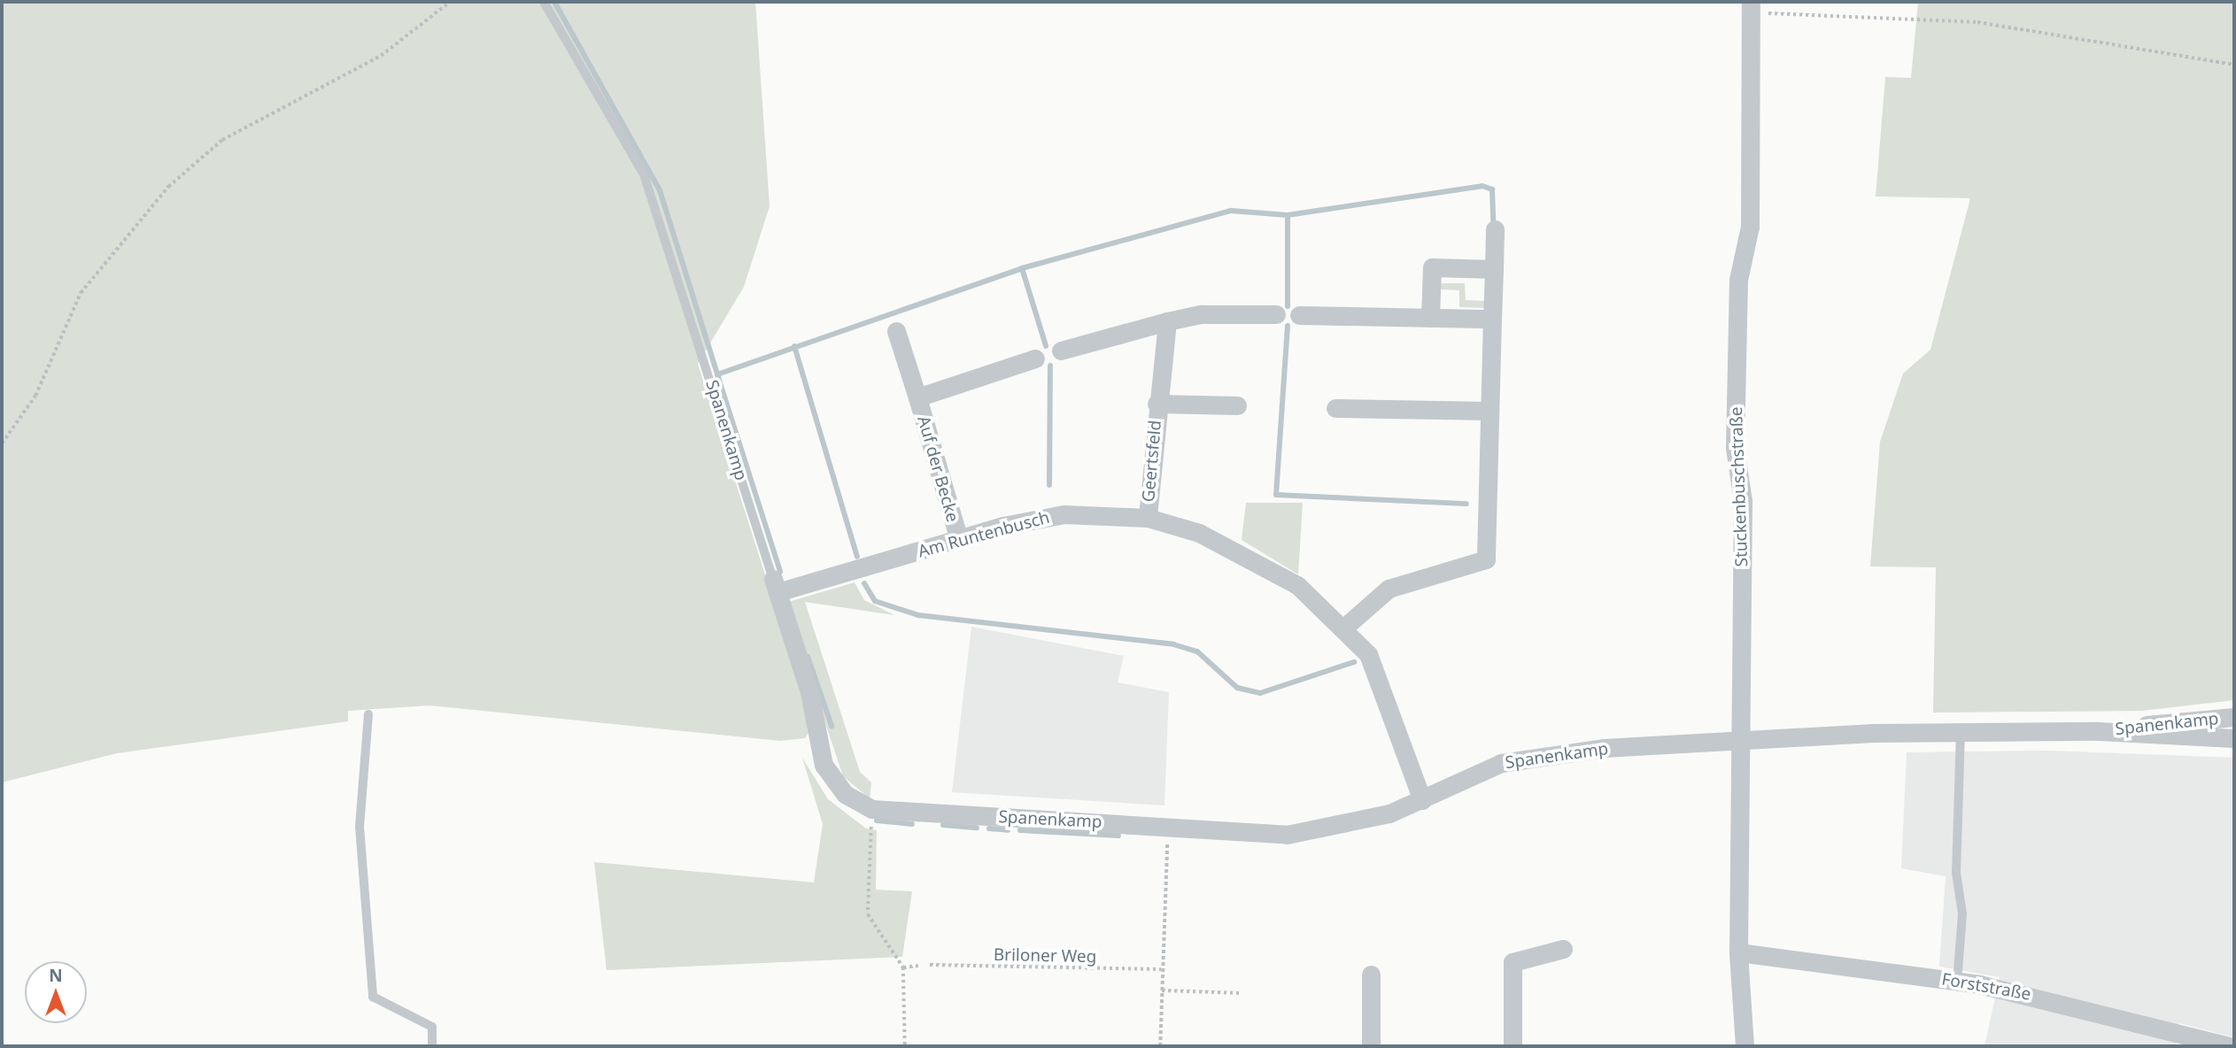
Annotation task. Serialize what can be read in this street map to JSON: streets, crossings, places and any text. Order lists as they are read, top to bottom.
{
  "streets": {
    "street": [
      "Spanenkamp",
      "Geertsfeld",
      "Auf der Becke",
      "Stuckenbuschstraße",
      "Am Runtenbusch",
      "Forststraße"
    ],
    "path": ["Briloner Weg"]
  },
  "crossings": [
    ["Spanenkamp", "Stuckenbuschstraße"],
    ["Spanenkamp", "Am Runtenbusch"],
    ["Geertsfeld", "Am Runtenbusch"],
    ["Auf der Becke", "Am Runtenbusch"],
    ["Stuckenbuschstraße", "Forststraße"]
  ],
  "north": "top"
}
